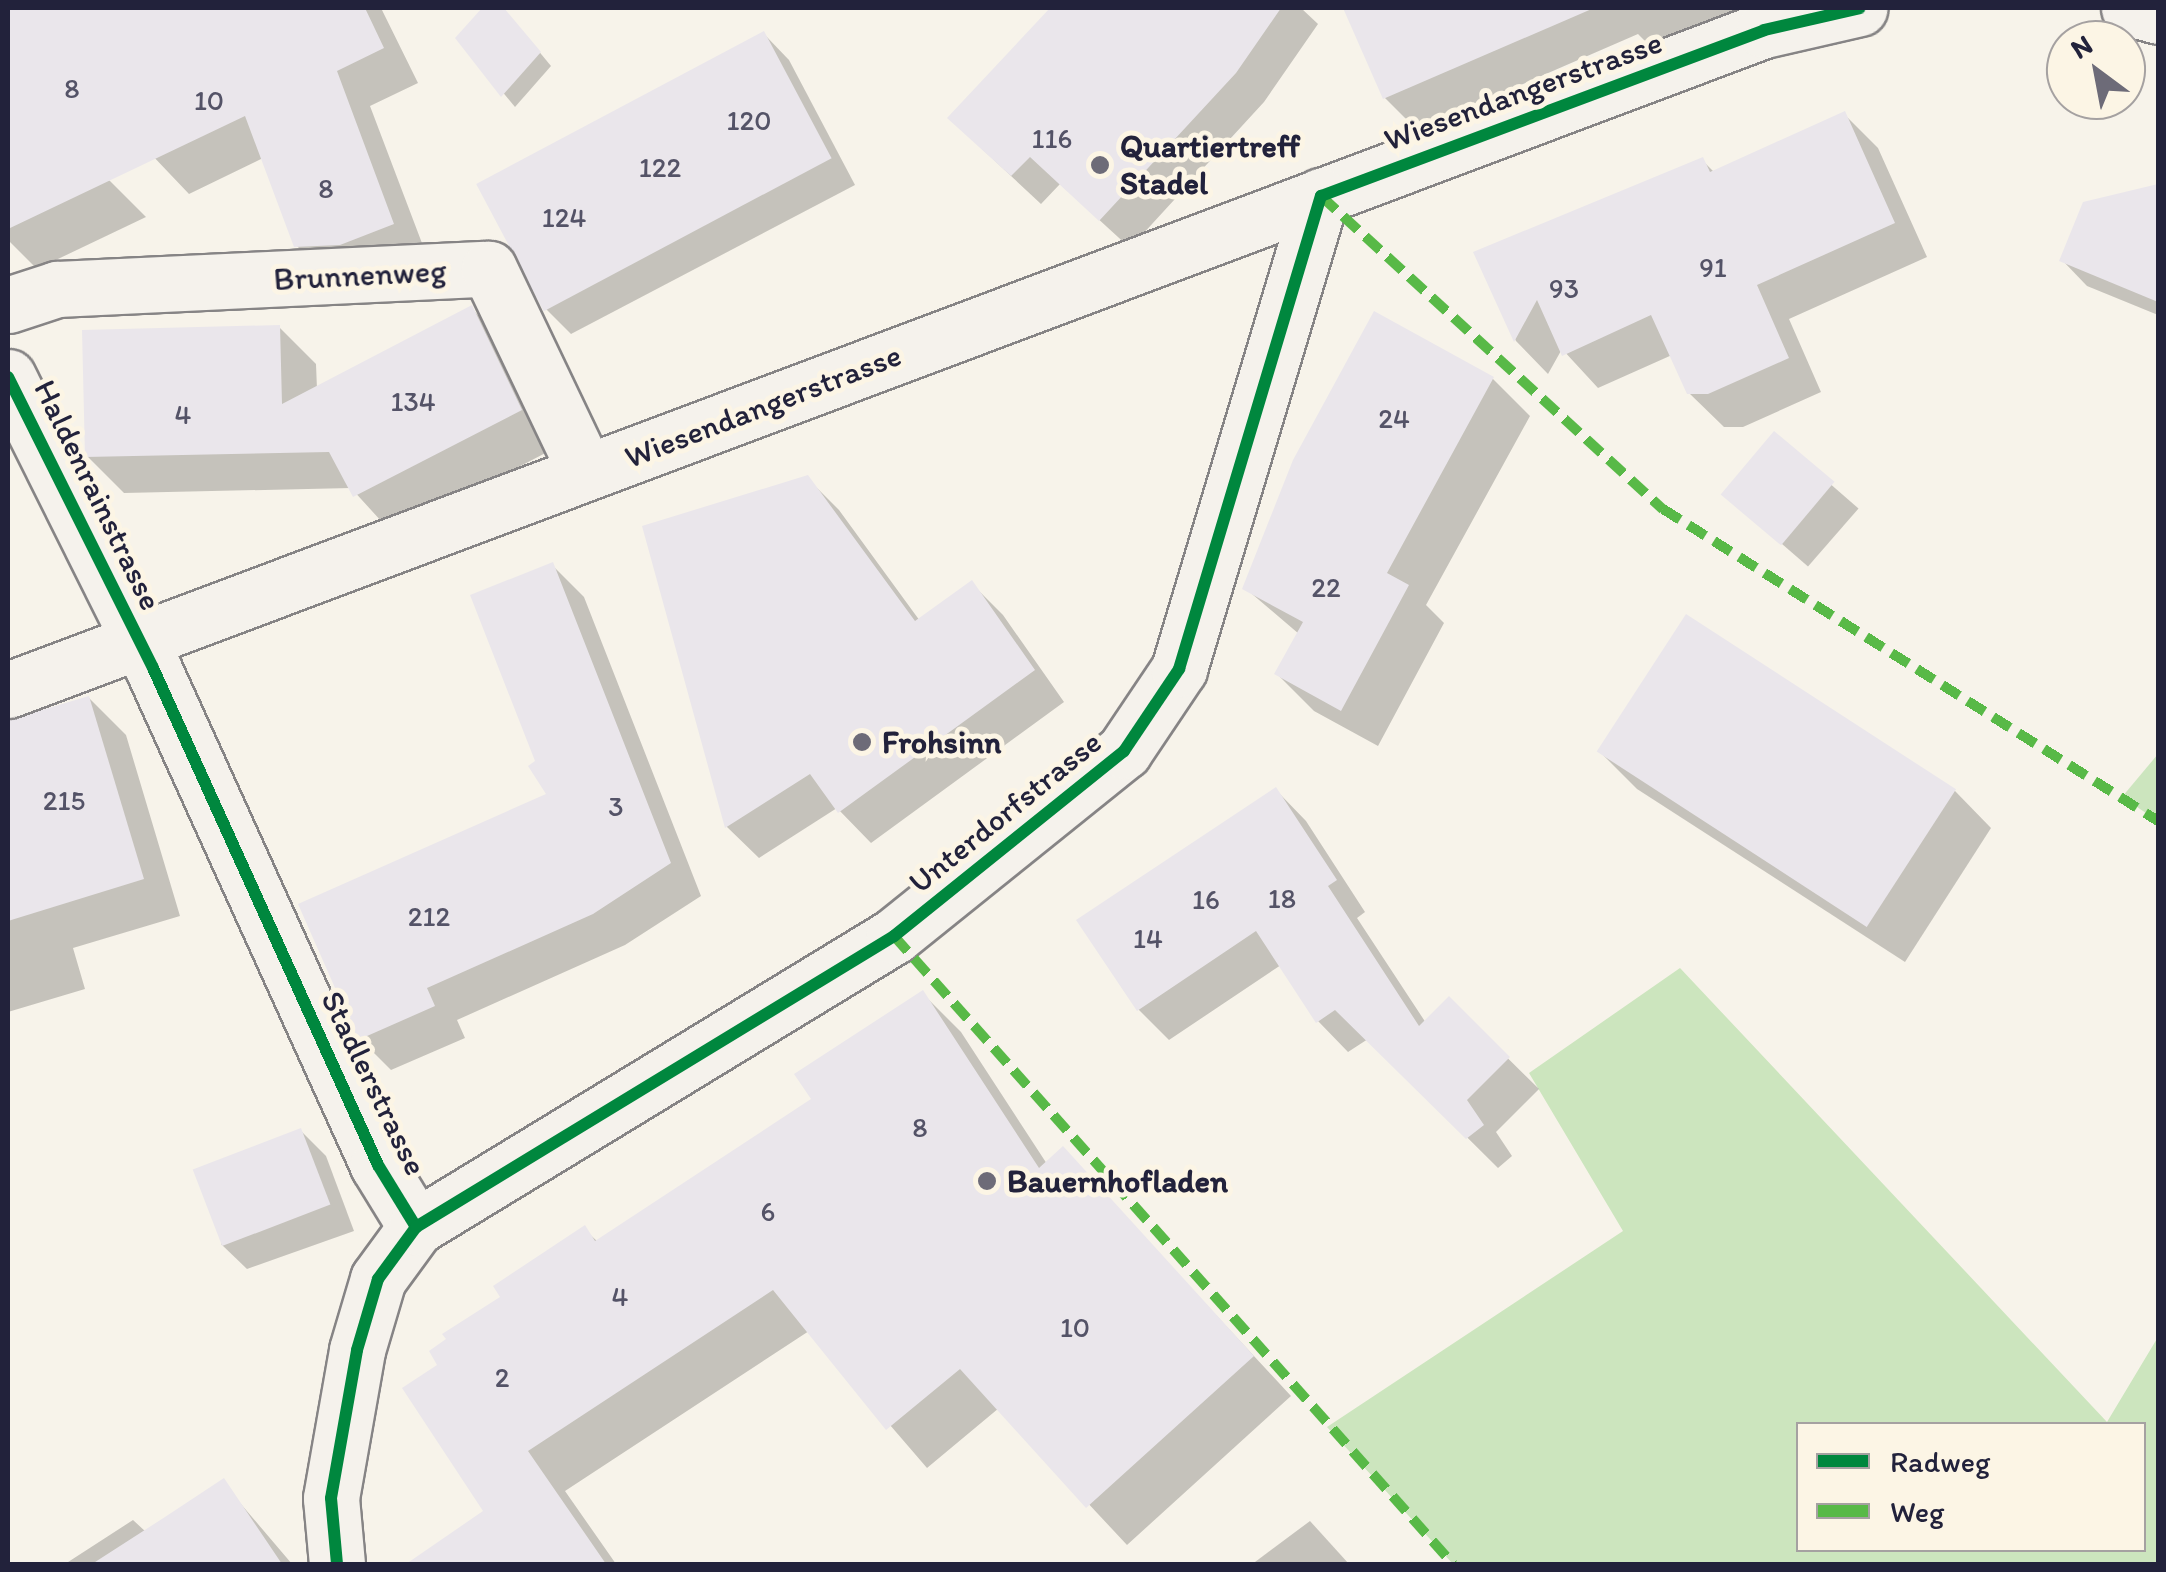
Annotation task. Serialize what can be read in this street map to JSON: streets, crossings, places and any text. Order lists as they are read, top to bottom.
{
  "streets": {
    "street": [
      "Wiesendangerstrasse",
      "Brunnenweg",
      "Haldenrainstrasse",
      "Unterdorfstrasse",
      "Stadlerstrasse"
    ]
  },
  "crossings": [
    ["Wiesendangerstrasse", "Brunnenweg"],
    ["Wiesendangerstrasse", "Haldenrainstrasse"],
    ["Wiesendangerstrasse", "Unterdorfstrasse"],
    ["Wiesendangerstrasse", "Stadlerstrasse"],
    ["Haldenrainstrasse", "Stadlerstrasse"],
    ["Unterdorfstrasse", "Stadlerstrasse"]
  ],
  "places": ["Quartiertreff Stadel", "Frohsinn", "Bauernhofladen"],
  "house_numbers": [
    "8",
    "10",
    "120",
    "116",
    "122",
    "8",
    "124",
    "91",
    "93",
    "134",
    "4",
    "24",
    "22",
    "215",
    "3",
    "18",
    "16",
    "212",
    "14",
    "8",
    "6",
    "4",
    "10",
    "2"
  ],
  "legend": ["Radweg", "Weg"],
  "north": "top left"
}
